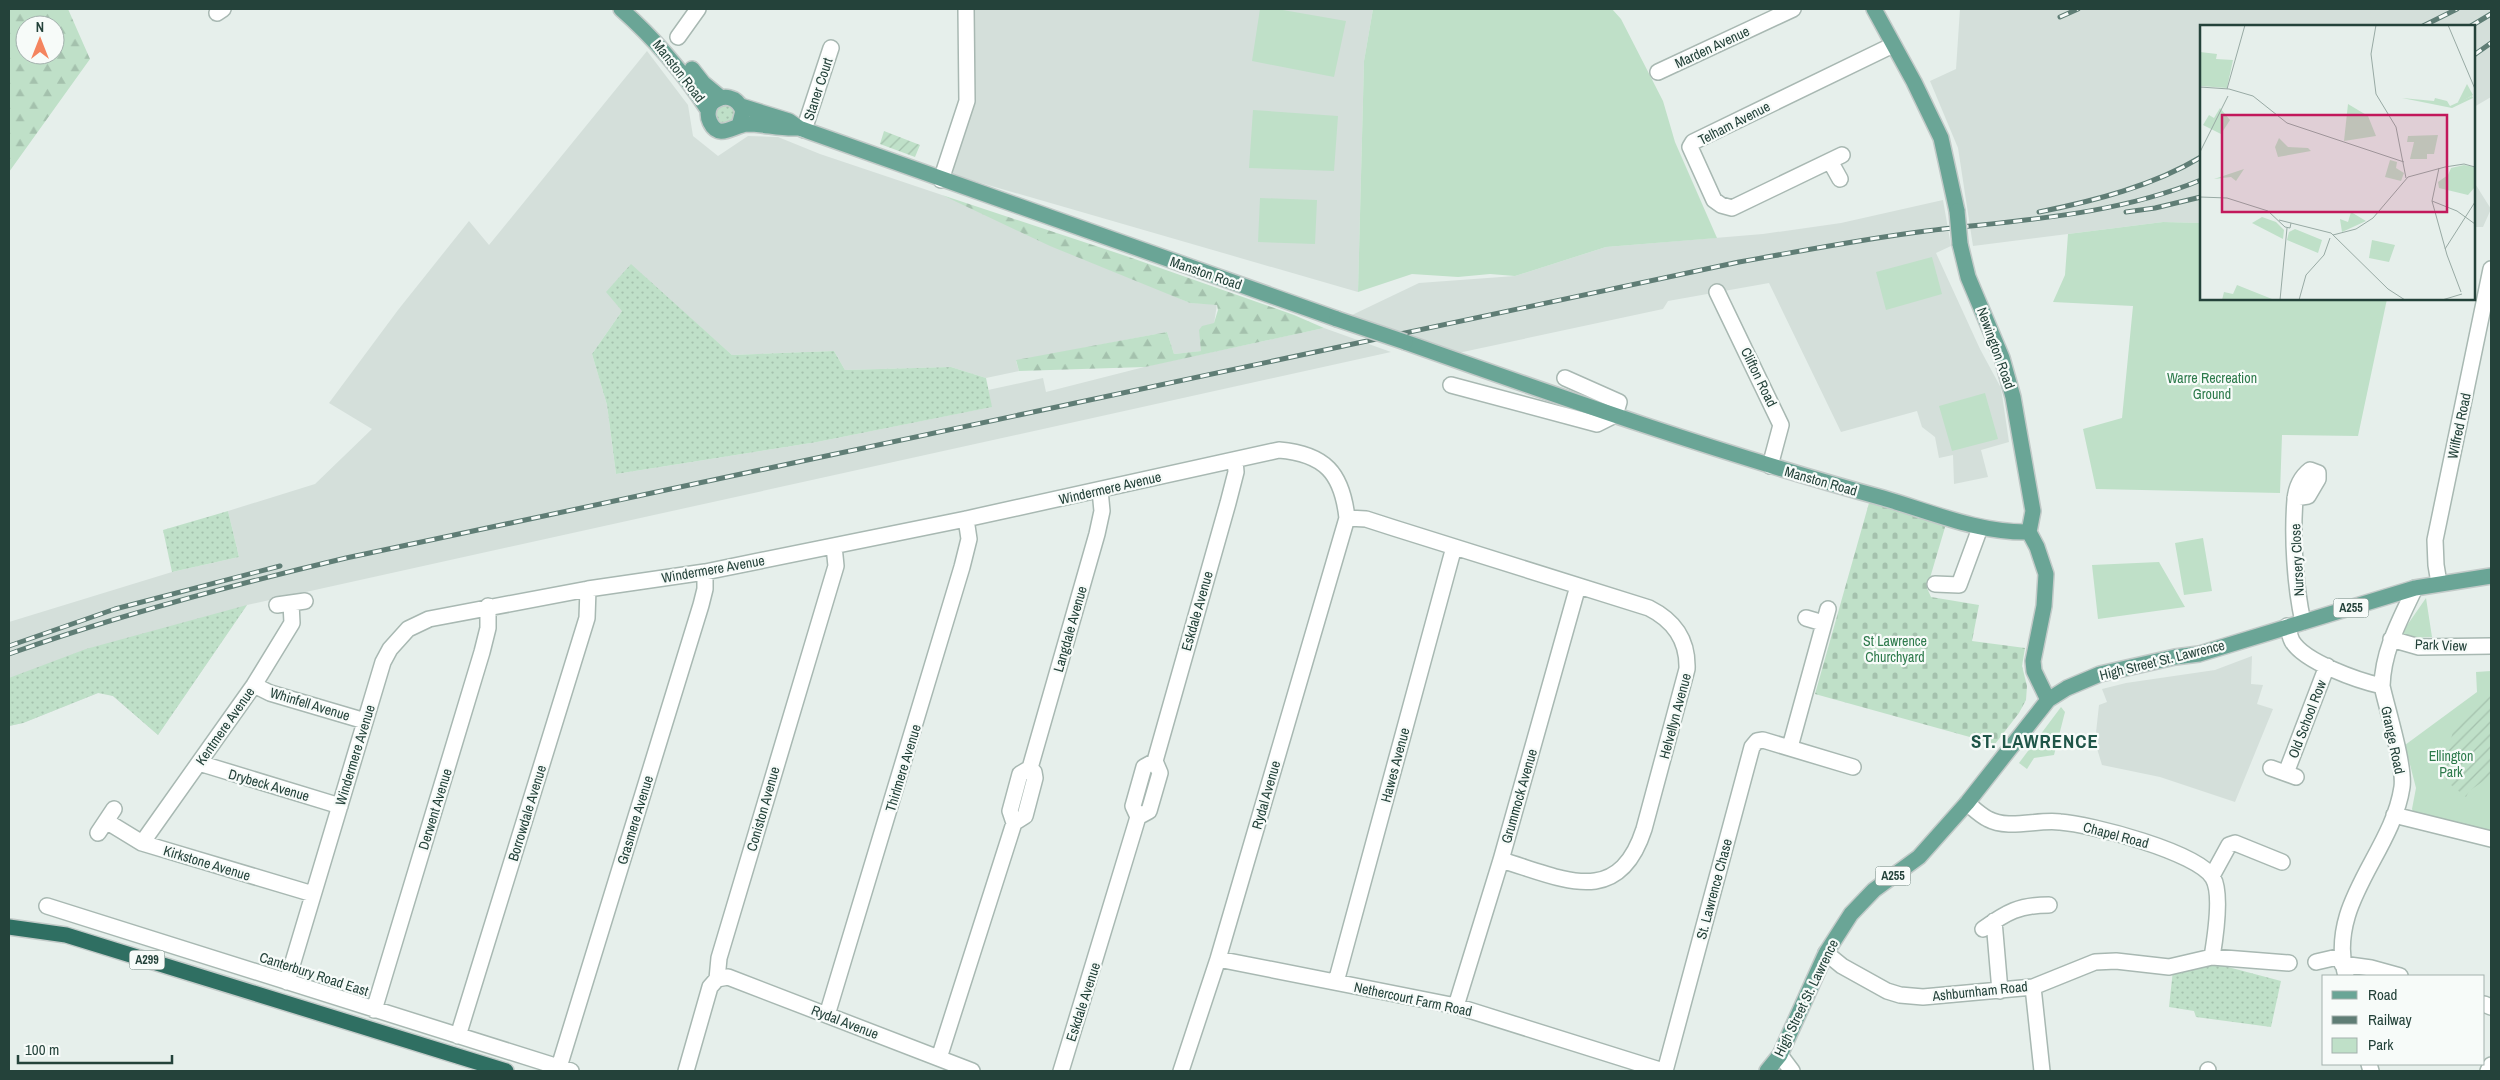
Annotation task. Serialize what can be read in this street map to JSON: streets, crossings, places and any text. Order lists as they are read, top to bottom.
{
  "streets": {
    "highway": ["A299"],
    "main road": [
      "Manston Road",
      "Newington Road",
      "A255",
      "High Street St. Lawrence"
    ],
    "street": [
      "Marden Avenue",
      "Staner Court",
      "Telham Avenue",
      "Clifton Road",
      "Wilfred Road",
      "Windermere Avenue",
      "Nursery Close",
      "Eskdale Avenue",
      "Langdale Avenue",
      "Park View",
      "Whinfell Avenue",
      "Helvellyn Avenue",
      "Old School Row",
      "Kentmere Avenue",
      "Grange Road",
      "Hawes Avenue",
      "Thirlmere Avenue",
      "Drybeck Avenue",
      "Rydal Avenue",
      "Grummock Avenue",
      "Derwent Avenue",
      "Coniston Avenue",
      "Borrowdale Avenue",
      "Grasmere Avenue",
      "Chapel Road",
      "Kirkstone Avenue",
      "St. Lawrence Chase",
      "Canterbury Road East",
      "Ashburnham Road",
      "Nethercourt Farm Road"
    ]
  },
  "crossings": [
    ["Manston Road", "Staner Court"],
    ["Manston Road", "Newington Road"],
    ["Manston Road", "Clifton Road"],
    ["Telham Avenue", "Newington Road"],
    ["Wilfred Road", "A255"],
    ["Windermere Avenue", "Eskdale Avenue"],
    ["Windermere Avenue", "Langdale Avenue"],
    ["Windermere Avenue", "Whinfell Avenue"],
    ["Windermere Avenue", "Helvellyn Avenue"],
    ["Windermere Avenue", "Thirlmere Avenue"],
    ["Windermere Avenue", "Drybeck Avenue"],
    ["Windermere Avenue", "Rydal Avenue"],
    ["Windermere Avenue", "Derwent Avenue"],
    ["Windermere Avenue", "Coniston Avenue"],
    ["Windermere Avenue", "Borrowdale Avenue"],
    ["Windermere Avenue", "Grasmere Avenue"],
    ["Windermere Avenue", "Kirkstone Avenue"],
    ["Windermere Avenue", "Canterbury Road East"],
    ["Nursery Close", "High Street St. Lawrence"],
    ["A255", "High Street St. Lawrence"],
    ["A255", "Grange Road"],
    ["Langdale Avenue", "Rydal Avenue"],
    ["Park View", "Grange Road"],
    ["High Street St. Lawrence", "Grange Road"],
    ["High Street St. Lawrence", "Chapel Road"],
    ["High Street St. Lawrence", "Ashburnham Road"],
    ["Whinfell Avenue", "Kentmere Avenue"],
    ["Helvellyn Avenue", "Hawes Avenue"],
    ["Helvellyn Avenue", "Rydal Avenue"],
    ["Helvellyn Avenue", "Grummock Avenue"],
    ["Kentmere Avenue", "Drybeck Avenue"],
    ["Kentmere Avenue", "Kirkstone Avenue"],
    ["Hawes Avenue", "Nethercourt Farm Road"],
    ["Thirlmere Avenue", "Rydal Avenue"],
    ["Rydal Avenue", "Coniston Avenue"],
    ["Rydal Avenue", "Nethercourt Farm Road"],
    ["Grummock Avenue", "Nethercourt Farm Road"],
    ["Derwent Avenue", "Canterbury Road East"],
    ["Borrowdale Avenue", "Canterbury Road East"],
    ["Grasmere Avenue", "Canterbury Road East"],
    ["St. Lawrence Chase", "Nethercourt Farm Road"]
  ],
  "districts": ["ST. LAWRENCE"],
  "parks": ["Warre Recreation Ground", "St Lawrence Churchyard", "Ellington Park"],
  "legend": ["Road", "Railway", "Park"],
  "scale_bar": "100 m",
  "north": "top"
}
